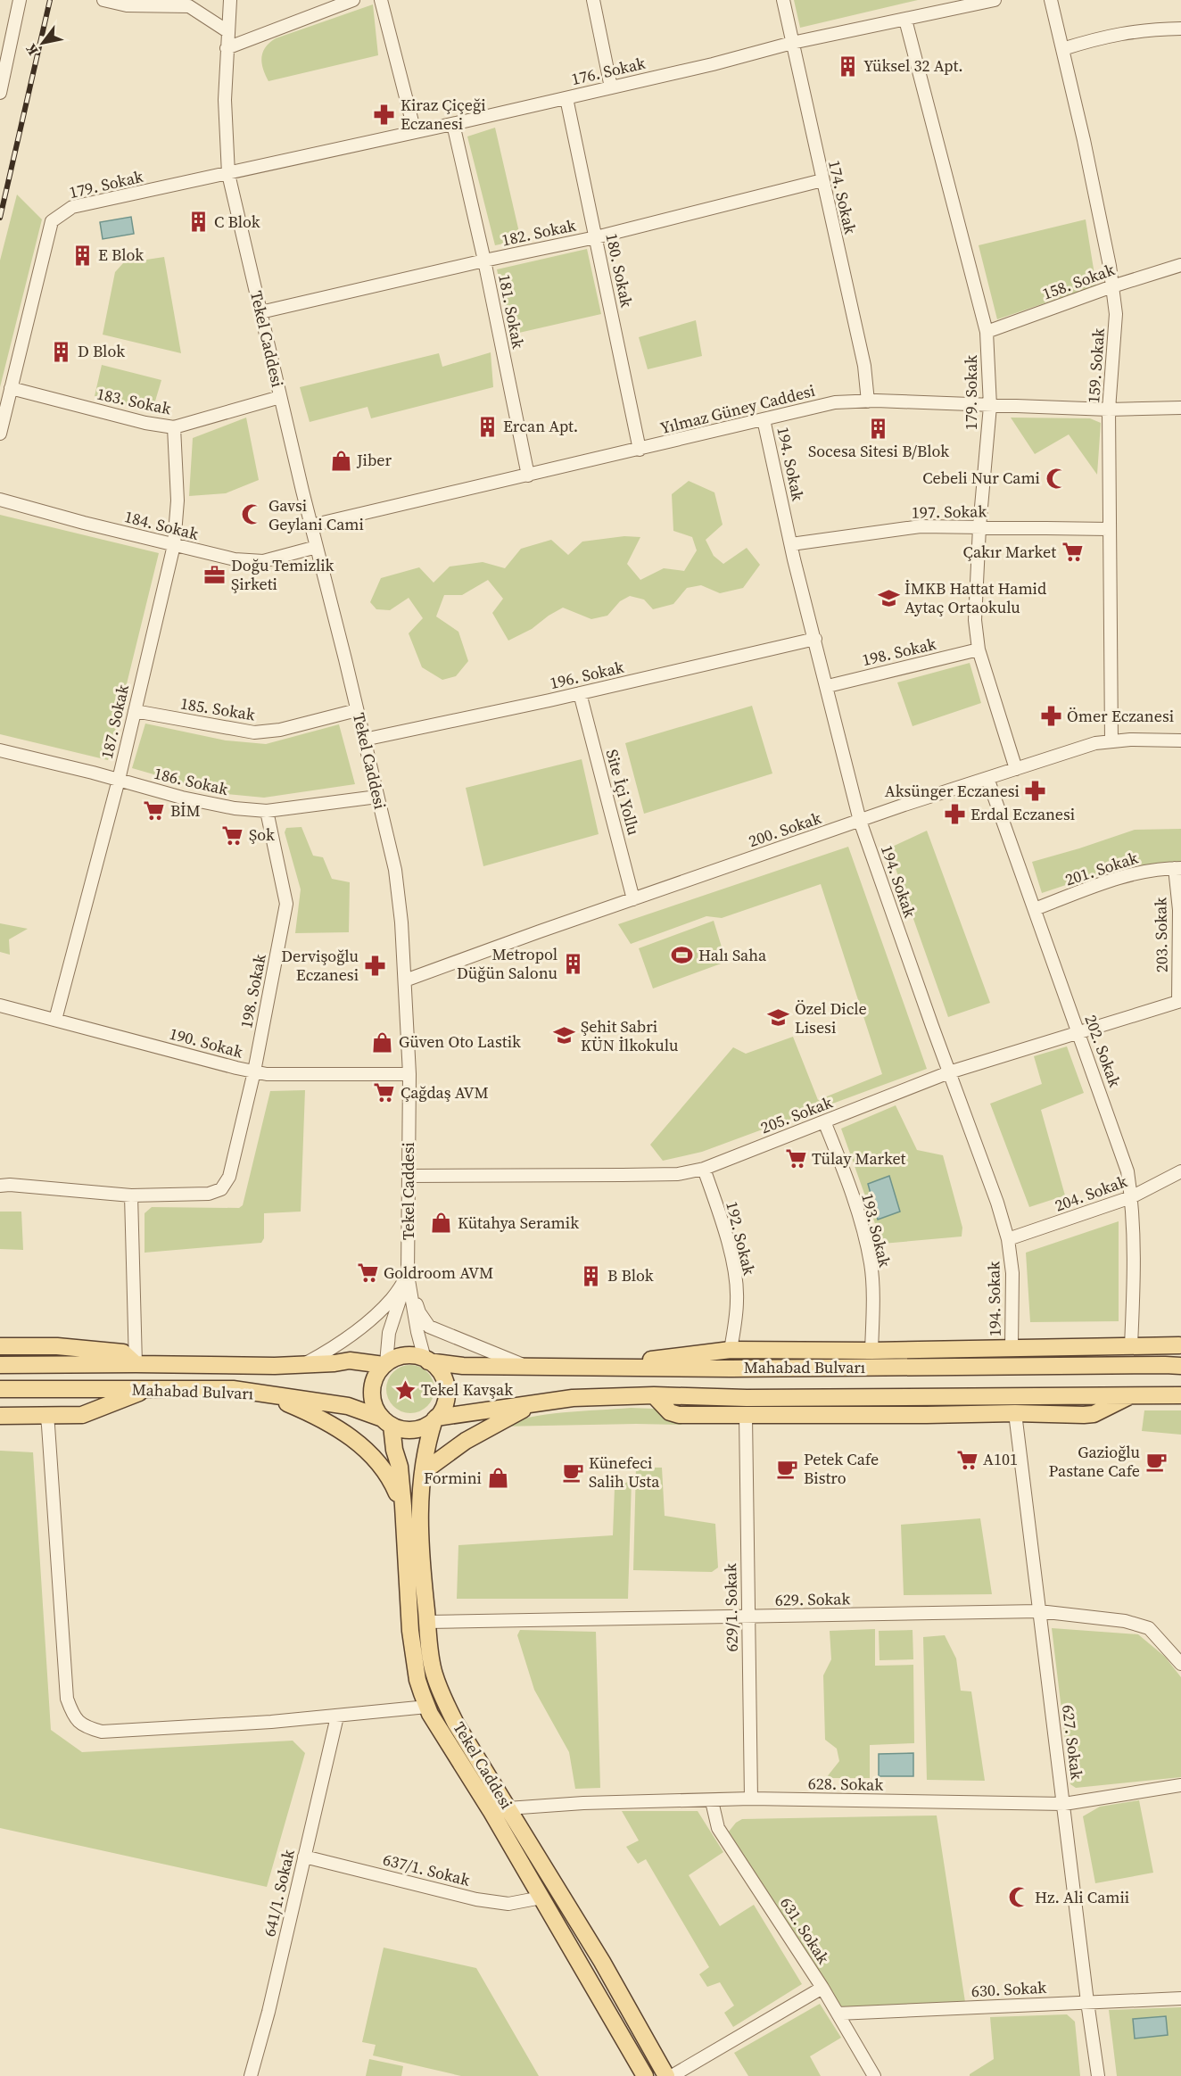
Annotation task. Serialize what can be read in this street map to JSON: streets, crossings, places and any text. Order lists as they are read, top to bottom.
{
  "streets": {
    "main road": ["Tekel Caddesi", "Mahabad Bulvarı"],
    "street": [
      "176. Sokak",
      "179. Sokak",
      "174. Sokak",
      "182. Sokak",
      "180. Sokak",
      "158. Sokak",
      "181. Sokak",
      "159. Sokak",
      "183. Sokak",
      "Yılmaz Güney Caddesi",
      "194. Sokak",
      "197. Sokak",
      "184. Sokak",
      "198. Sokak",
      "196. Sokak",
      "185. Sokak",
      "187. Sokak",
      "186. Sokak",
      "Site İçi Yollu",
      "200. Sokak",
      "201. Sokak",
      "203. Sokak",
      "190. Sokak",
      "202. Sokak",
      "205. Sokak",
      "204. Sokak",
      "193. Sokak",
      "192. Sokak",
      "629. Sokak",
      "629/1. Sokak",
      "627. Sokak",
      "628. Sokak",
      "637/1. Sokak",
      "641/1. Sokak",
      "631. Sokak",
      "630. Sokak"
    ]
  },
  "crossings": [
    ["176. Sokak", "179. Sokak"],
    ["176. Sokak", "174. Sokak"],
    ["176. Sokak", "180. Sokak"],
    ["176. Sokak", "181. Sokak"],
    ["176. Sokak", "Tekel Caddesi"],
    ["179. Sokak", "158. Sokak"],
    ["179. Sokak", "Tekel Caddesi"],
    ["179. Sokak", "183. Sokak"],
    ["179. Sokak", "Yılmaz Güney Caddesi"],
    ["179. Sokak", "197. Sokak"],
    ["179. Sokak", "198. Sokak"],
    ["179. Sokak", "200. Sokak"],
    ["174. Sokak", "182. Sokak"],
    ["174. Sokak", "Yılmaz Güney Caddesi"],
    ["182. Sokak", "180. Sokak"],
    ["182. Sokak", "181. Sokak"],
    ["182. Sokak", "Tekel Caddesi"],
    ["180. Sokak", "Yılmaz Güney Caddesi"],
    ["158. Sokak", "159. Sokak"],
    ["181. Sokak", "Yılmaz Güney Caddesi"],
    ["Tekel Caddesi", "183. Sokak"],
    ["Tekel Caddesi", "Yılmaz Güney Caddesi"],
    ["Tekel Caddesi", "184. Sokak"],
    ["Tekel Caddesi", "196. Sokak"],
    ["Tekel Caddesi", "185. Sokak"],
    ["Tekel Caddesi", "186. Sokak"],
    ["Tekel Caddesi", "200. Sokak"],
    ["Tekel Caddesi", "190. Sokak"],
    ["Tekel Caddesi", "205. Sokak"],
    ["Tekel Caddesi", "Mahabad Bulvarı"],
    ["Tekel Caddesi", "629. Sokak"],
    ["Tekel Caddesi", "628. Sokak"],
    ["159. Sokak", "Yılmaz Güney Caddesi"],
    ["159. Sokak", "197. Sokak"],
    ["159. Sokak", "200. Sokak"],
    ["183. Sokak", "187. Sokak"],
    ["Yılmaz Güney Caddesi", "194. Sokak"],
    ["194. Sokak", "197. Sokak"],
    ["194. Sokak", "198. Sokak"],
    ["194. Sokak", "196. Sokak"],
    ["194. Sokak", "200. Sokak"],
    ["194. Sokak", "205. Sokak"],
    ["194. Sokak", "204. Sokak"],
    ["184. Sokak", "187. Sokak"],
    ["198. Sokak", "186. Sokak"],
    ["198. Sokak", "190. Sokak"],
    ["196. Sokak", "Site İçi Yollu"],
    ["185. Sokak", "187. Sokak"],
    ["187. Sokak", "186. Sokak"],
    ["187. Sokak", "190. Sokak"],
    ["Site İçi Yollu", "200. Sokak"],
    ["200. Sokak", "202. Sokak"],
    ["201. Sokak", "203. Sokak"],
    ["201. Sokak", "202. Sokak"],
    ["203. Sokak", "205. Sokak"],
    ["202. Sokak", "205. Sokak"],
    ["202. Sokak", "204. Sokak"],
    ["205. Sokak", "193. Sokak"],
    ["205. Sokak", "192. Sokak"],
    ["629. Sokak", "629/1. Sokak"],
    ["629. Sokak", "627. Sokak"],
    ["629/1. Sokak", "628. Sokak"],
    ["627. Sokak", "628. Sokak"],
    ["627. Sokak", "630. Sokak"],
    ["628. Sokak", "631. Sokak"],
    ["637/1. Sokak", "641/1. Sokak"],
    ["631. Sokak", "630. Sokak"]
  ],
  "places": {
    "building": [
      "Yüksel 32 Apt.",
      "C Blok",
      "E Blok",
      "D Blok",
      "Ercan Apt.",
      "Socesa Sitesi B/Blok",
      "Metropol Düğün Salonu",
      "B Blok"
    ],
    "pharmacy": [
      "Kiraz Çiçeği Eczanesi",
      "Ömer Eczanesi",
      "Aksünger Eczanesi",
      "Erdal Eczanesi",
      "Dervişoğlu Eczanesi"
    ],
    "shop": [
      "Jiber",
      "Güven Oto Lastik",
      "Kütahya Seramik",
      "Formini"
    ],
    "mosque": ["Cebeli Nur Cami", "Gavsi Geylani Cami", "Hz. Ali Camii"],
    "supermarket": [
      "Çakır Market",
      "BİM",
      "Şok",
      "Çağdaş AVM",
      "Tülay Market",
      "Goldroom AVM",
      "A101"
    ],
    "office": ["Doğu Temizlik Şirketi"],
    "school or university": ["İMKB Hattat Hamid Aytaç Ortaokulu", "Özel Dicle Lisesi", "Şehit Sabri KÜN İlkokulu"],
    "sports": ["Halı Saha"],
    "place": ["Tekel Kavşak"],
    "cafe": ["Gazioğlu Pastane Cafe", "Petek Cafe Bistro", "Künefeci Salih Usta"]
  },
  "north": "bottom left"
}
